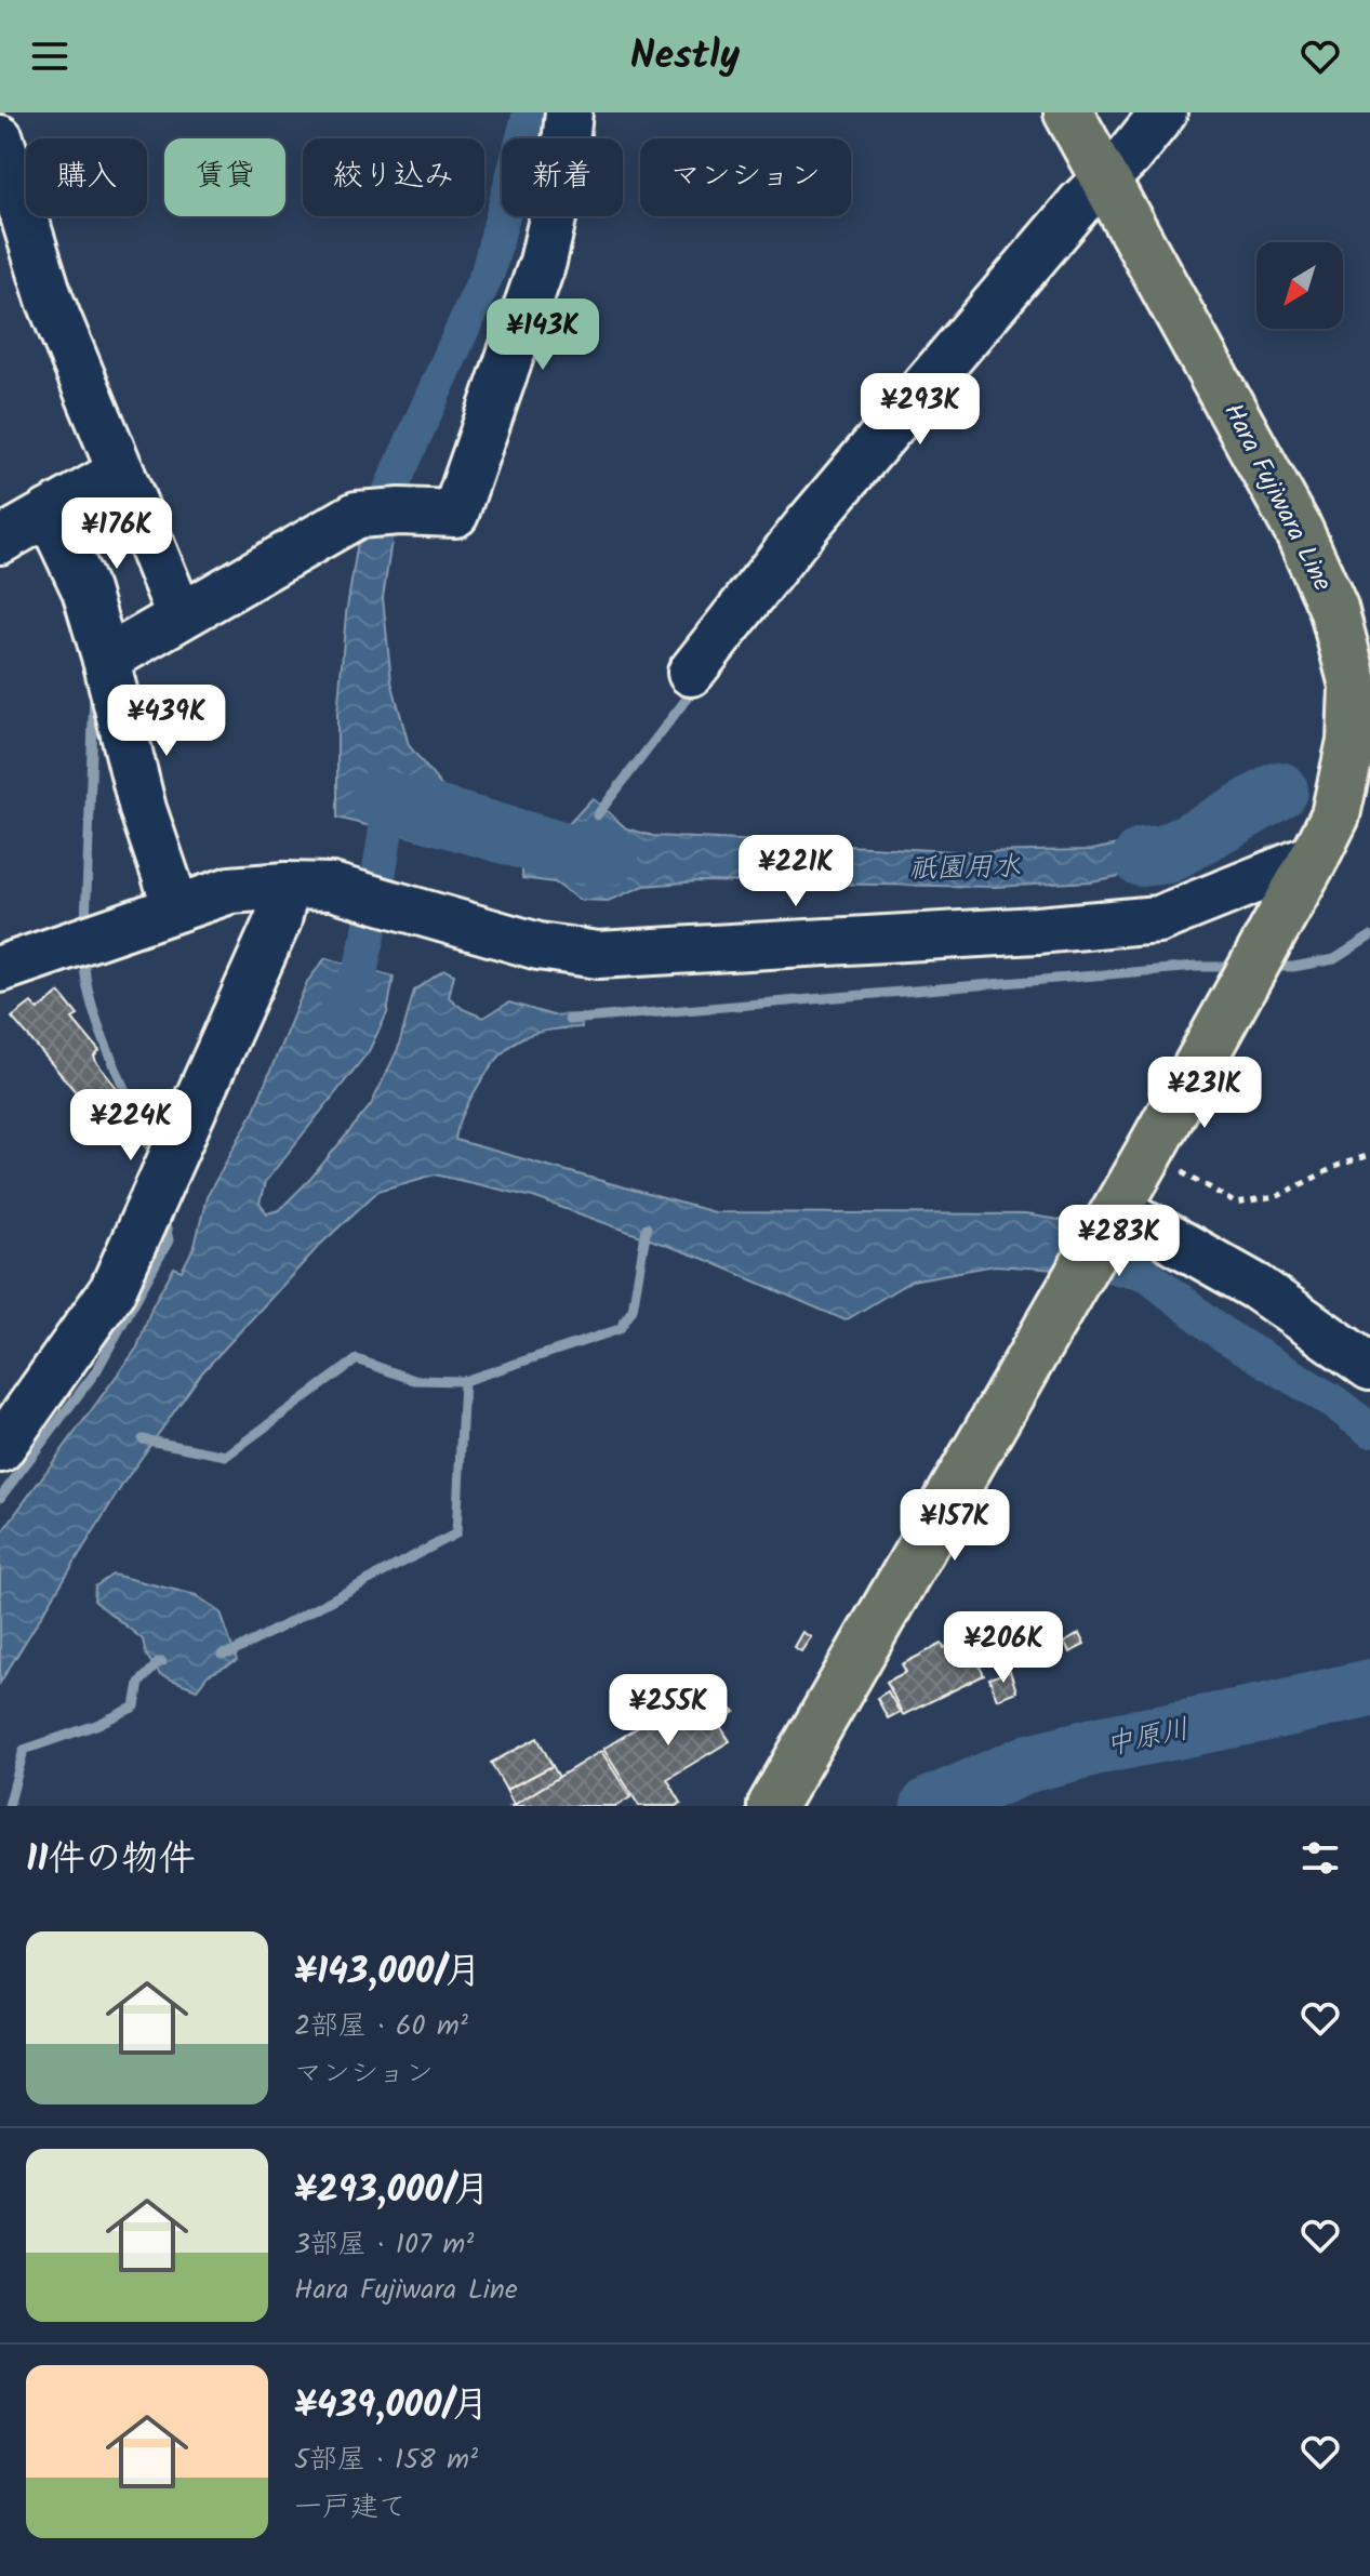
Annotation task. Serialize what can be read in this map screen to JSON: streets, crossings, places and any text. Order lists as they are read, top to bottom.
{
  "streets": {
    "main road": ["Hara Fujiwara Line"]
  },
  "water": ["祇園用水", "中原川"],
  "north": "bottom left",
  "page": {
    "header": "Nestly",
    "chip": [
      "購入",
      "賃貸",
      "絞り込み",
      "新着",
      "マンション"
    ],
    "price": [
      "¥143K",
      "¥293K",
      "¥176K",
      "¥439K",
      "¥221K",
      "¥231K",
      "¥224K",
      "¥283K",
      "¥157K",
      "¥206K",
      "¥255K"
    ],
    "heading": "11件の物件",
    "list": [
      {
        "name": "¥143,000/月",
        "note": "2部屋 · 60 m² · マンション"
      },
      {
        "name": "¥293,000/月",
        "note": "3部屋 · 107 m² · Hara Fujiwara Line"
      },
      {
        "name": "¥439,000/月",
        "note": "5部屋 · 158 m² · 一戸建て"
      }
    ]
  }
}
